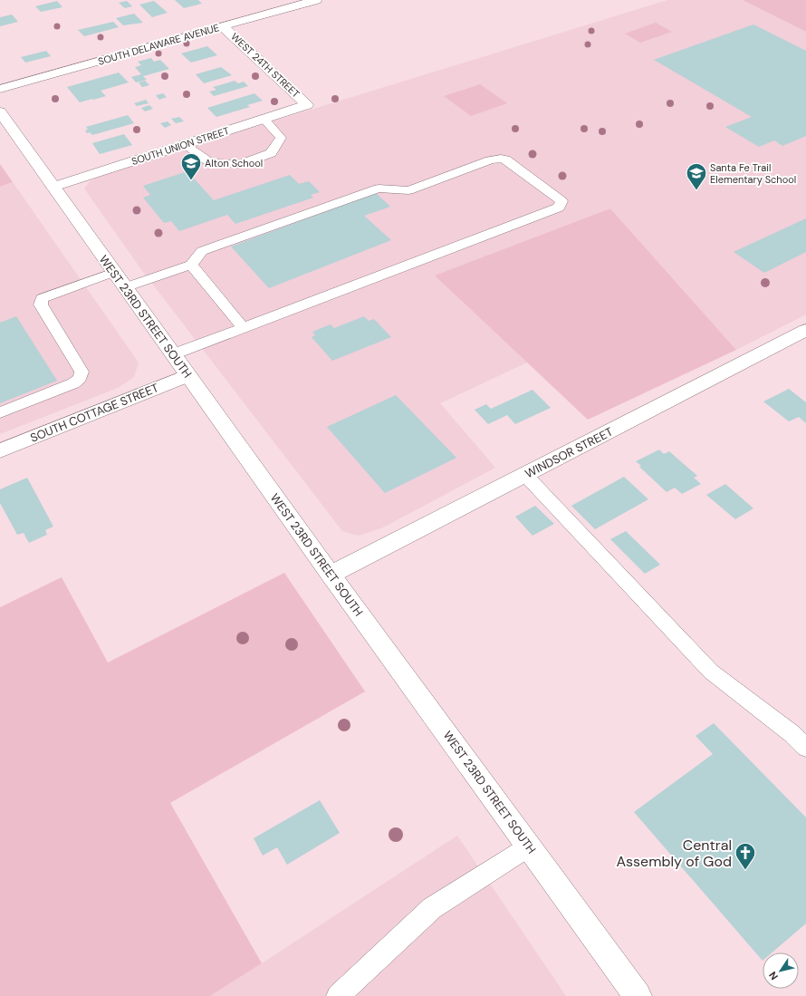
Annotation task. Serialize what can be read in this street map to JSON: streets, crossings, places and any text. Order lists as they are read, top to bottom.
{
  "streets": {
    "street": [
      "SOUTH DELAWARE AVENUE",
      "WEST 24TH STREET",
      "SOUTH UNION STREET",
      "WEST 23RD STREET SOUTH",
      "SOUTH COTTAGE STREET",
      "WINDSOR STREET"
    ]
  },
  "crossings": [
    ["SOUTH DELAWARE AVENUE", "WEST 24TH STREET"],
    ["WEST 24TH STREET", "SOUTH UNION STREET"],
    ["SOUTH UNION STREET", "WEST 23RD STREET SOUTH"],
    ["WEST 23RD STREET SOUTH", "SOUTH COTTAGE STREET"],
    ["WEST 23RD STREET SOUTH", "WINDSOR STREET"]
  ],
  "places": {
    "school or university": ["Alton School", "Santa Fe Trail Elementary School"],
    "church": ["Central Assembly of God"]
  },
  "north": "bottom left"
}
